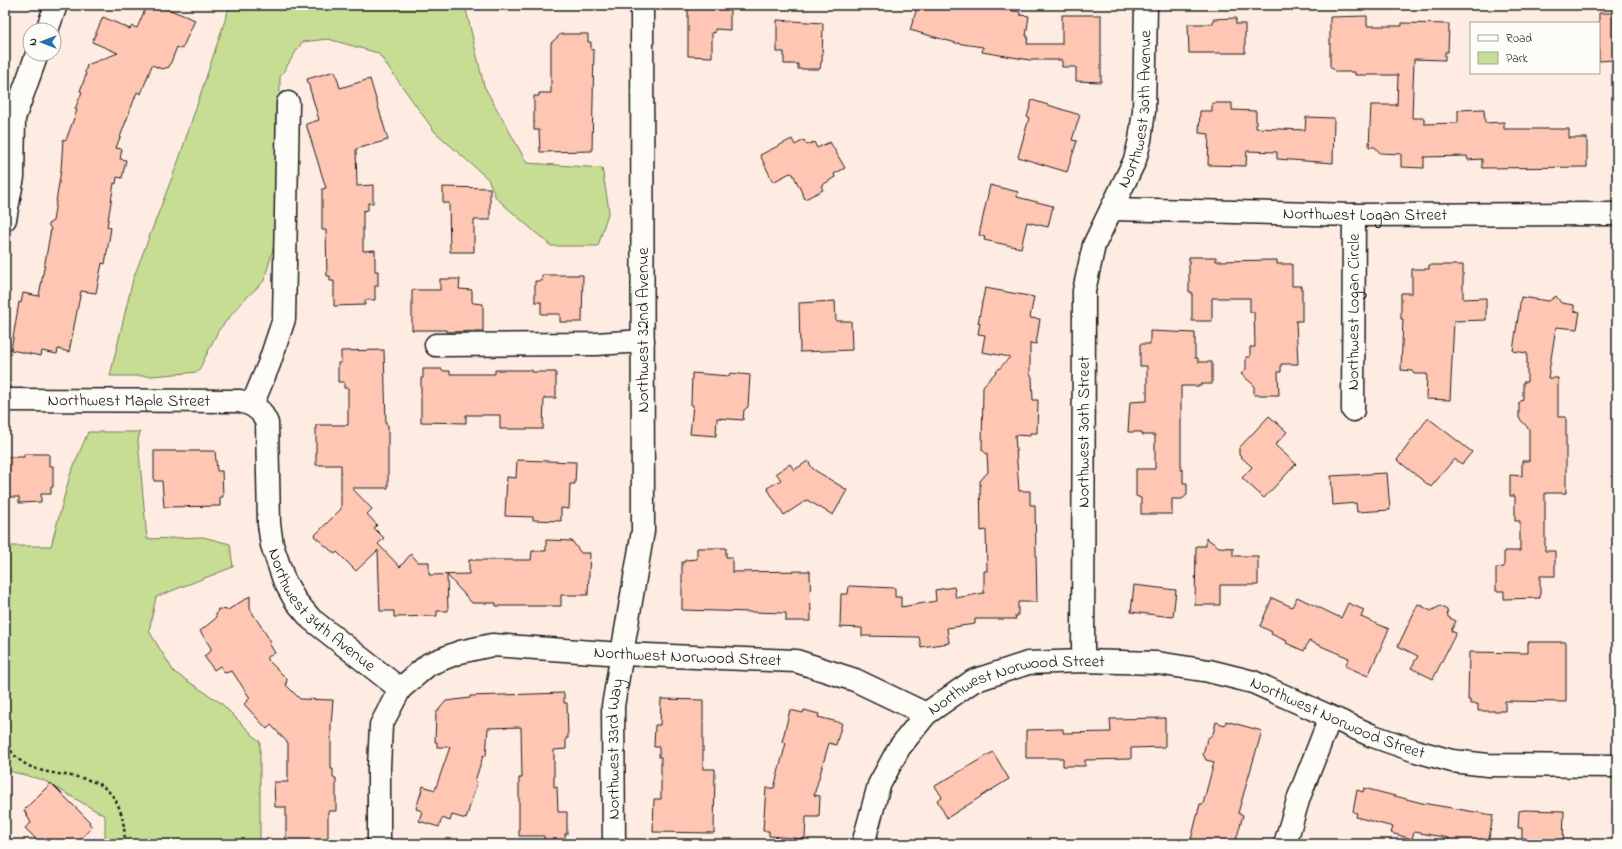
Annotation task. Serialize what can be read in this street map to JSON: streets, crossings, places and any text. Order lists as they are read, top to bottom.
{
  "streets": {
    "street": [
      "Northwest 30th Avenue",
      "Northwest Logan Street",
      "Northwest Logan Circle",
      "Northwest 32nd Avenue",
      "Northwest Maple Street",
      "Northwest 30th Street",
      "Northwest 34th Avenue",
      "Northwest Norwood Street",
      "Northwest 33rd Way"
    ]
  },
  "crossings": [
    ["Northwest 30th Avenue", "Northwest Logan Street"],
    ["Northwest 30th Avenue", "Northwest 30th Street"],
    ["Northwest Logan Street", "Northwest Logan Circle"],
    ["Northwest Logan Street", "Northwest 30th Street"],
    ["Northwest 32nd Avenue", "Northwest Norwood Street"],
    ["Northwest 32nd Avenue", "Northwest 33rd Way"],
    ["Northwest Maple Street", "Northwest 34th Avenue"],
    ["Northwest 30th Street", "Northwest Norwood Street"],
    ["Northwest 34th Avenue", "Northwest Norwood Street"],
    ["Northwest Norwood Street", "Northwest 33rd Way"]
  ],
  "legend": ["Road", "Park"],
  "north": "left"
}
